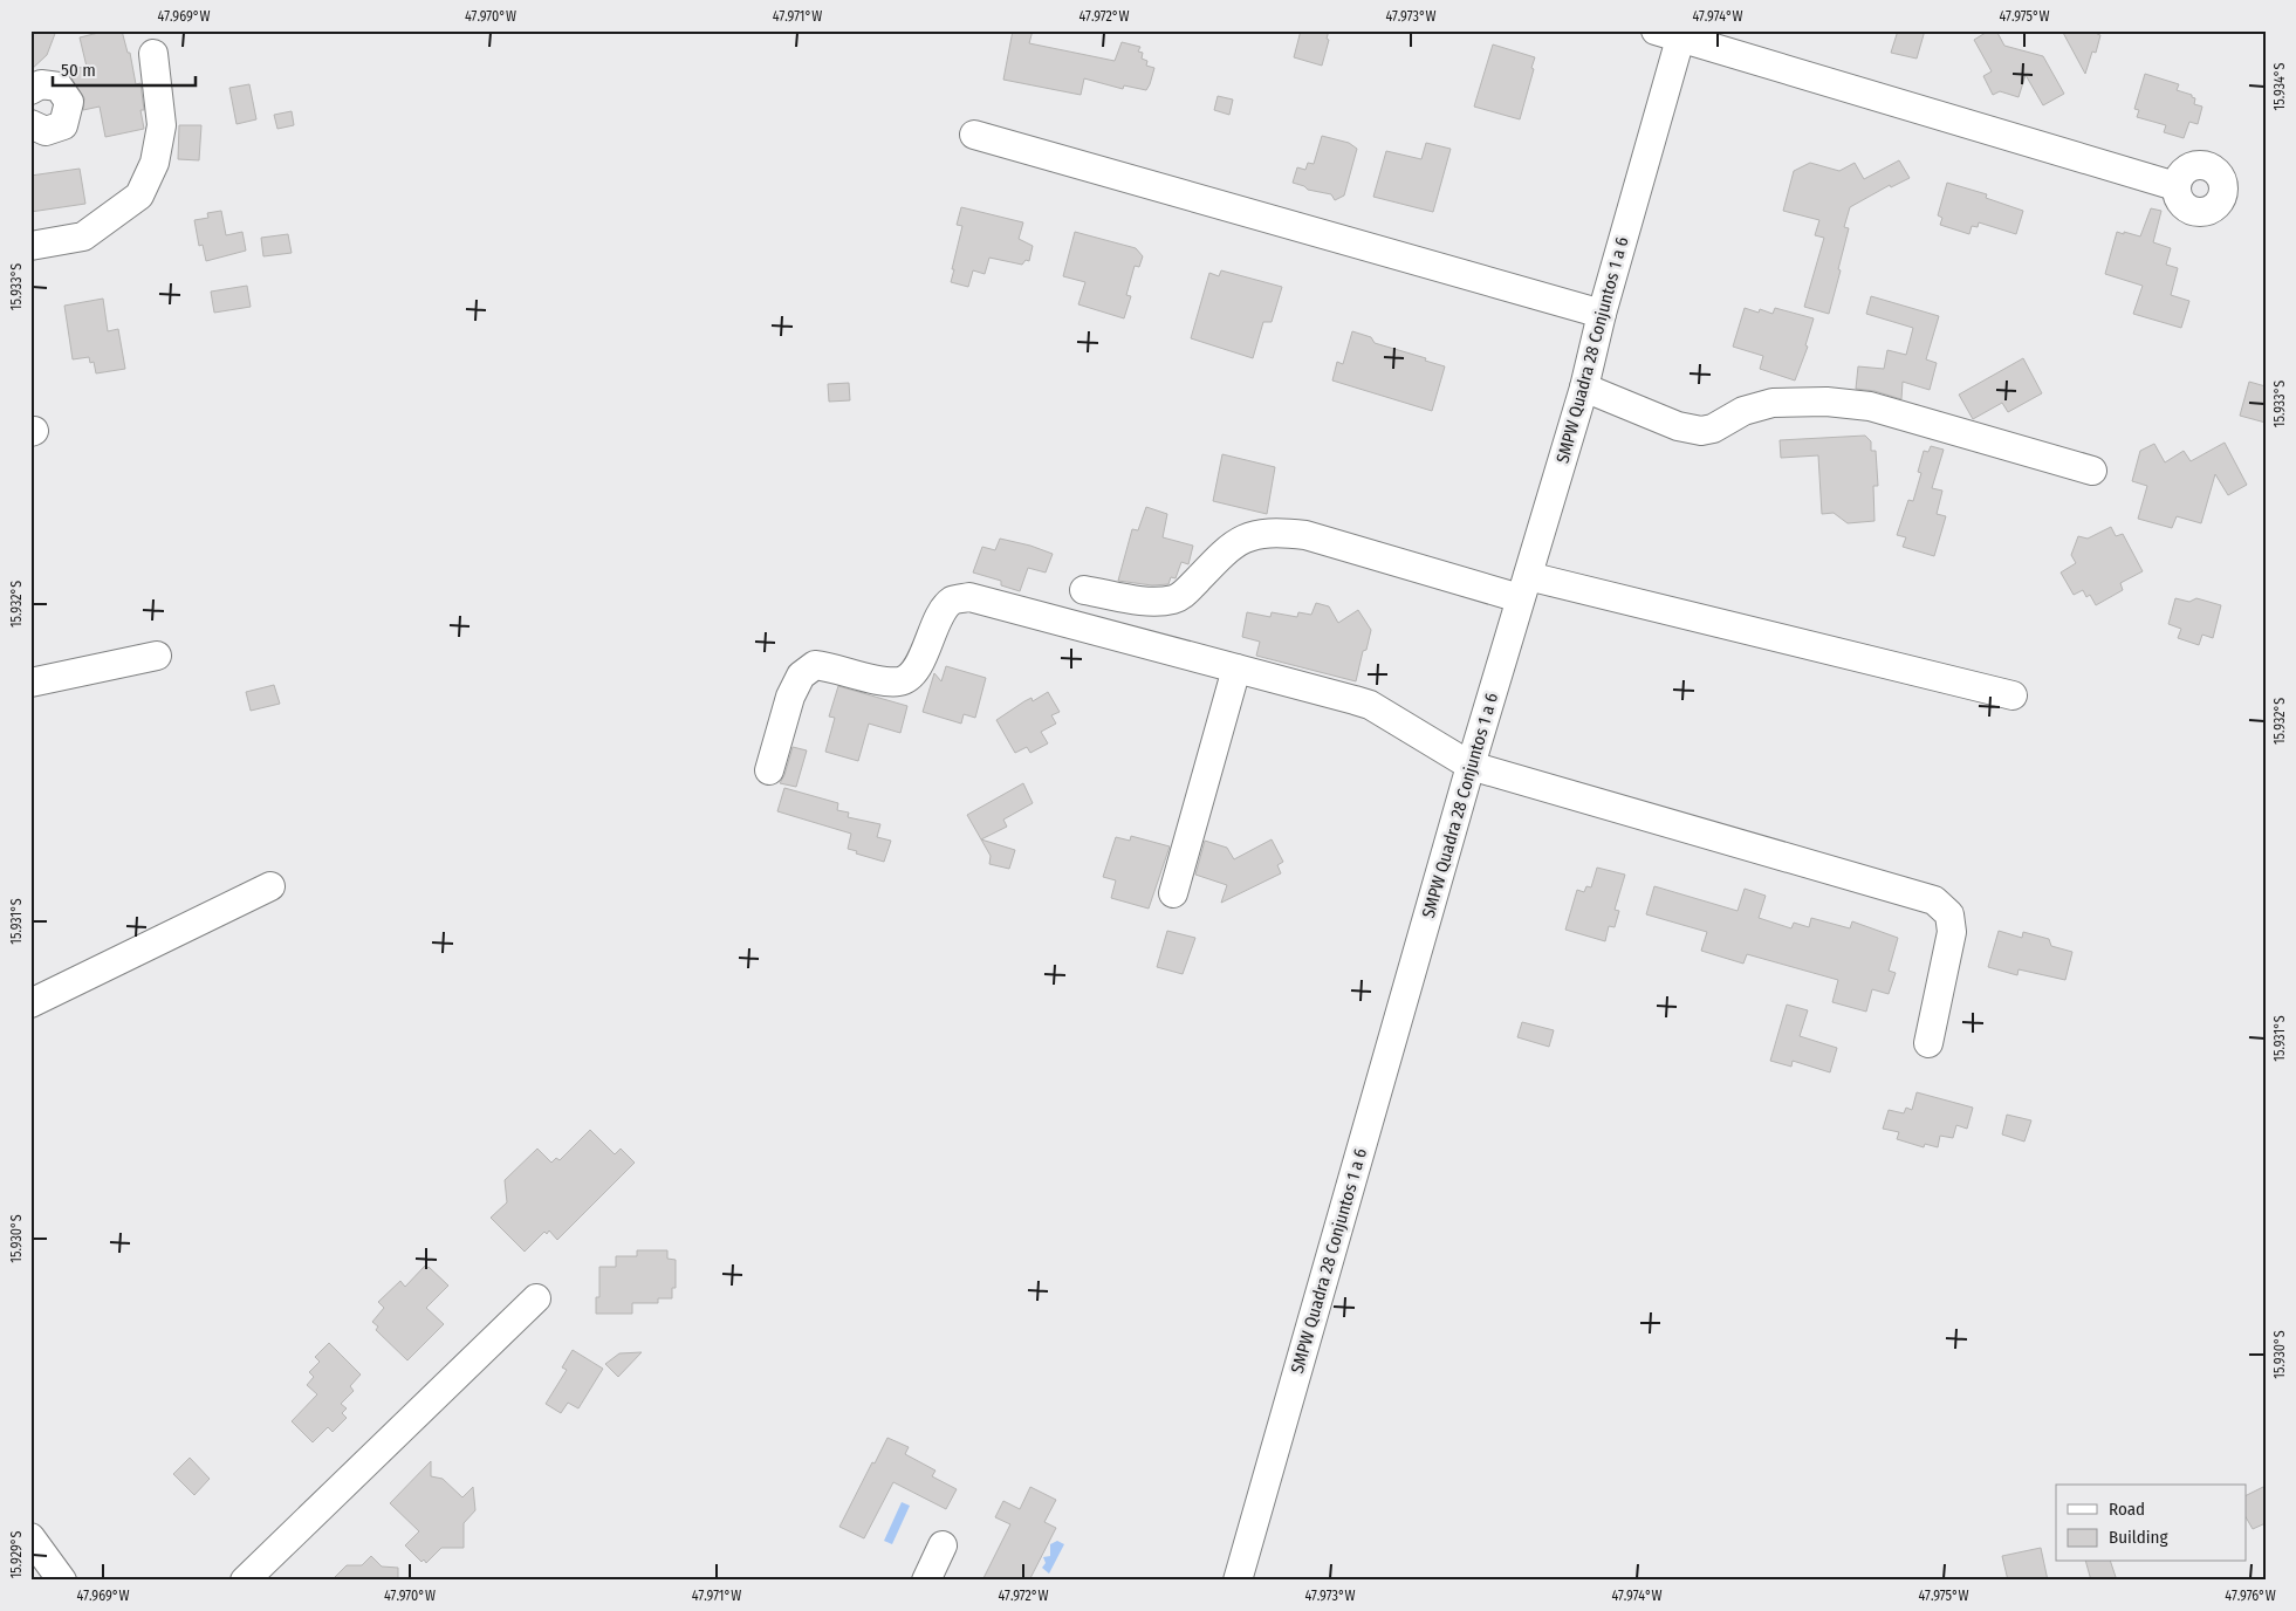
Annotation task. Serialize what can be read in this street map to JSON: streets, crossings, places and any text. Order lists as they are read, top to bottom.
{
  "streets": {
    "street": ["SMPW Quadra 28 Conjuntos 1 a 6"]
  },
  "legend": ["Road", "Building"],
  "scale_bar": "50 m",
  "coordinates": [
    "47.969°W",
    "47.970°W",
    "47.971°W",
    "47.972°W",
    "47.973°W",
    "47.974°W",
    "47.975°W",
    "15.934°S",
    "15.933°S",
    "15.932°S",
    "15.931°S",
    "15.930°S",
    "15.929°S",
    "47.976°W"
  ]
}
